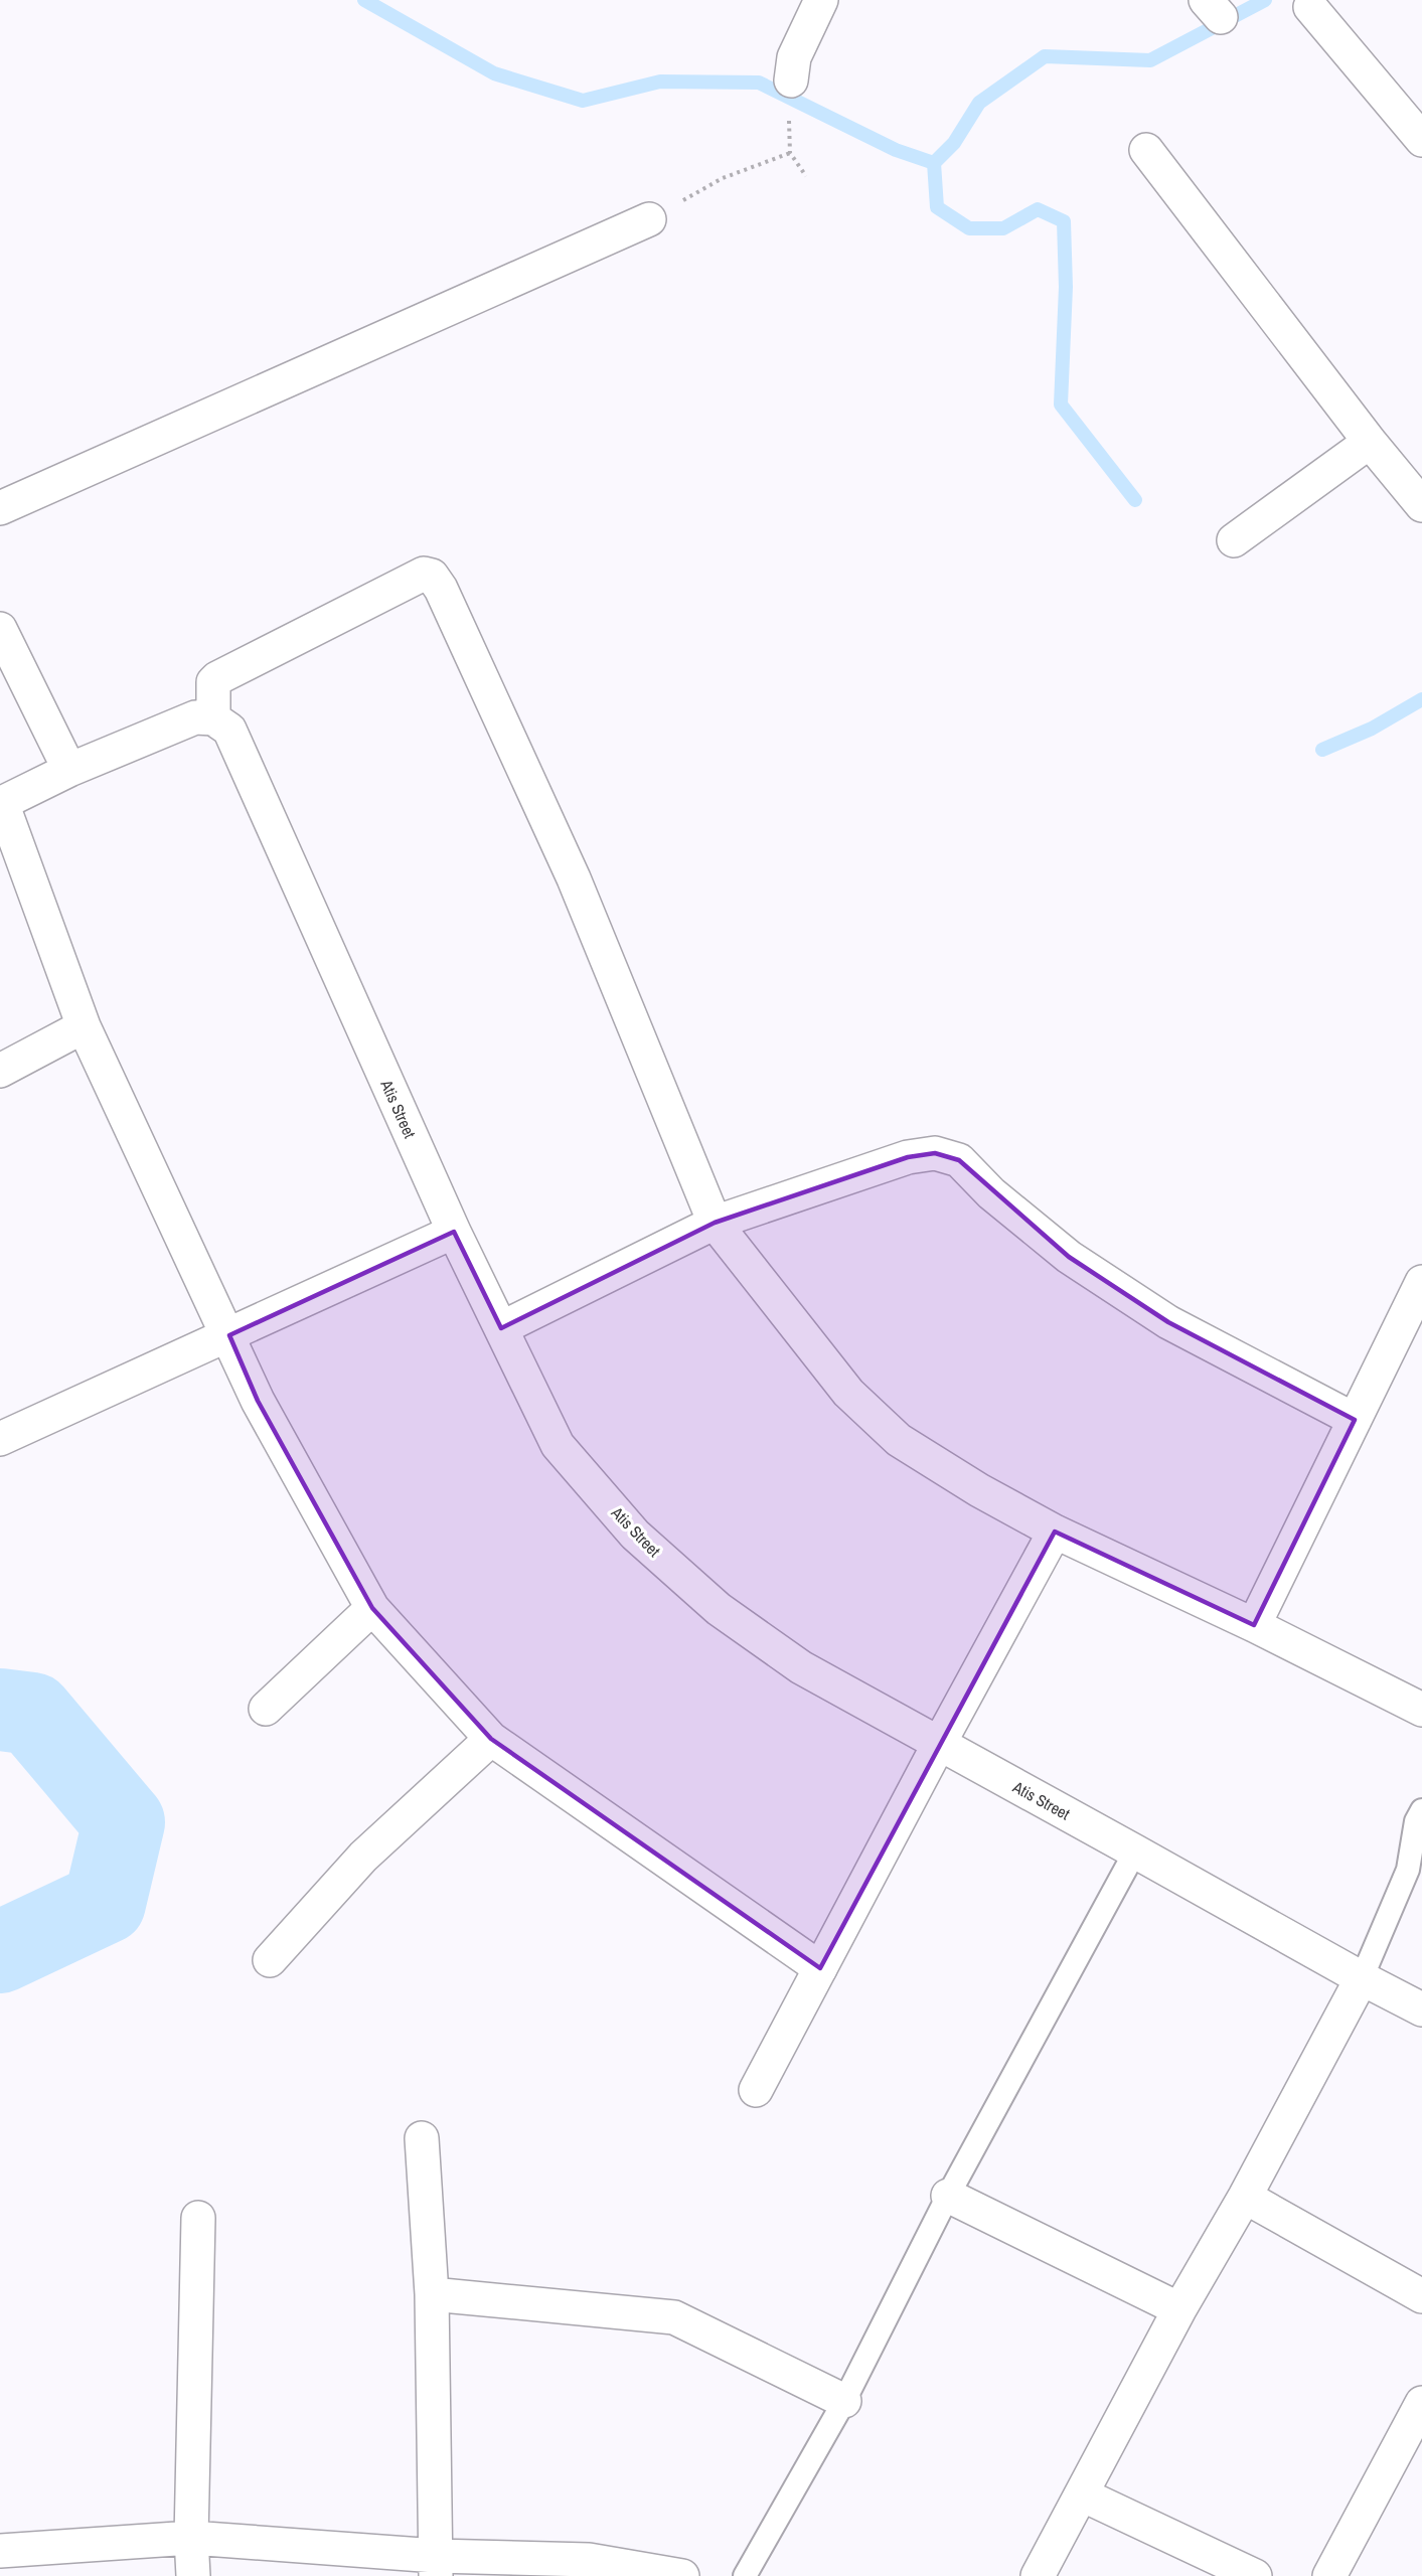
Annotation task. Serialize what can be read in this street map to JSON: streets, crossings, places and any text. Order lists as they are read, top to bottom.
{
  "streets": {
    "street": ["Atis Street"]
  }
}
